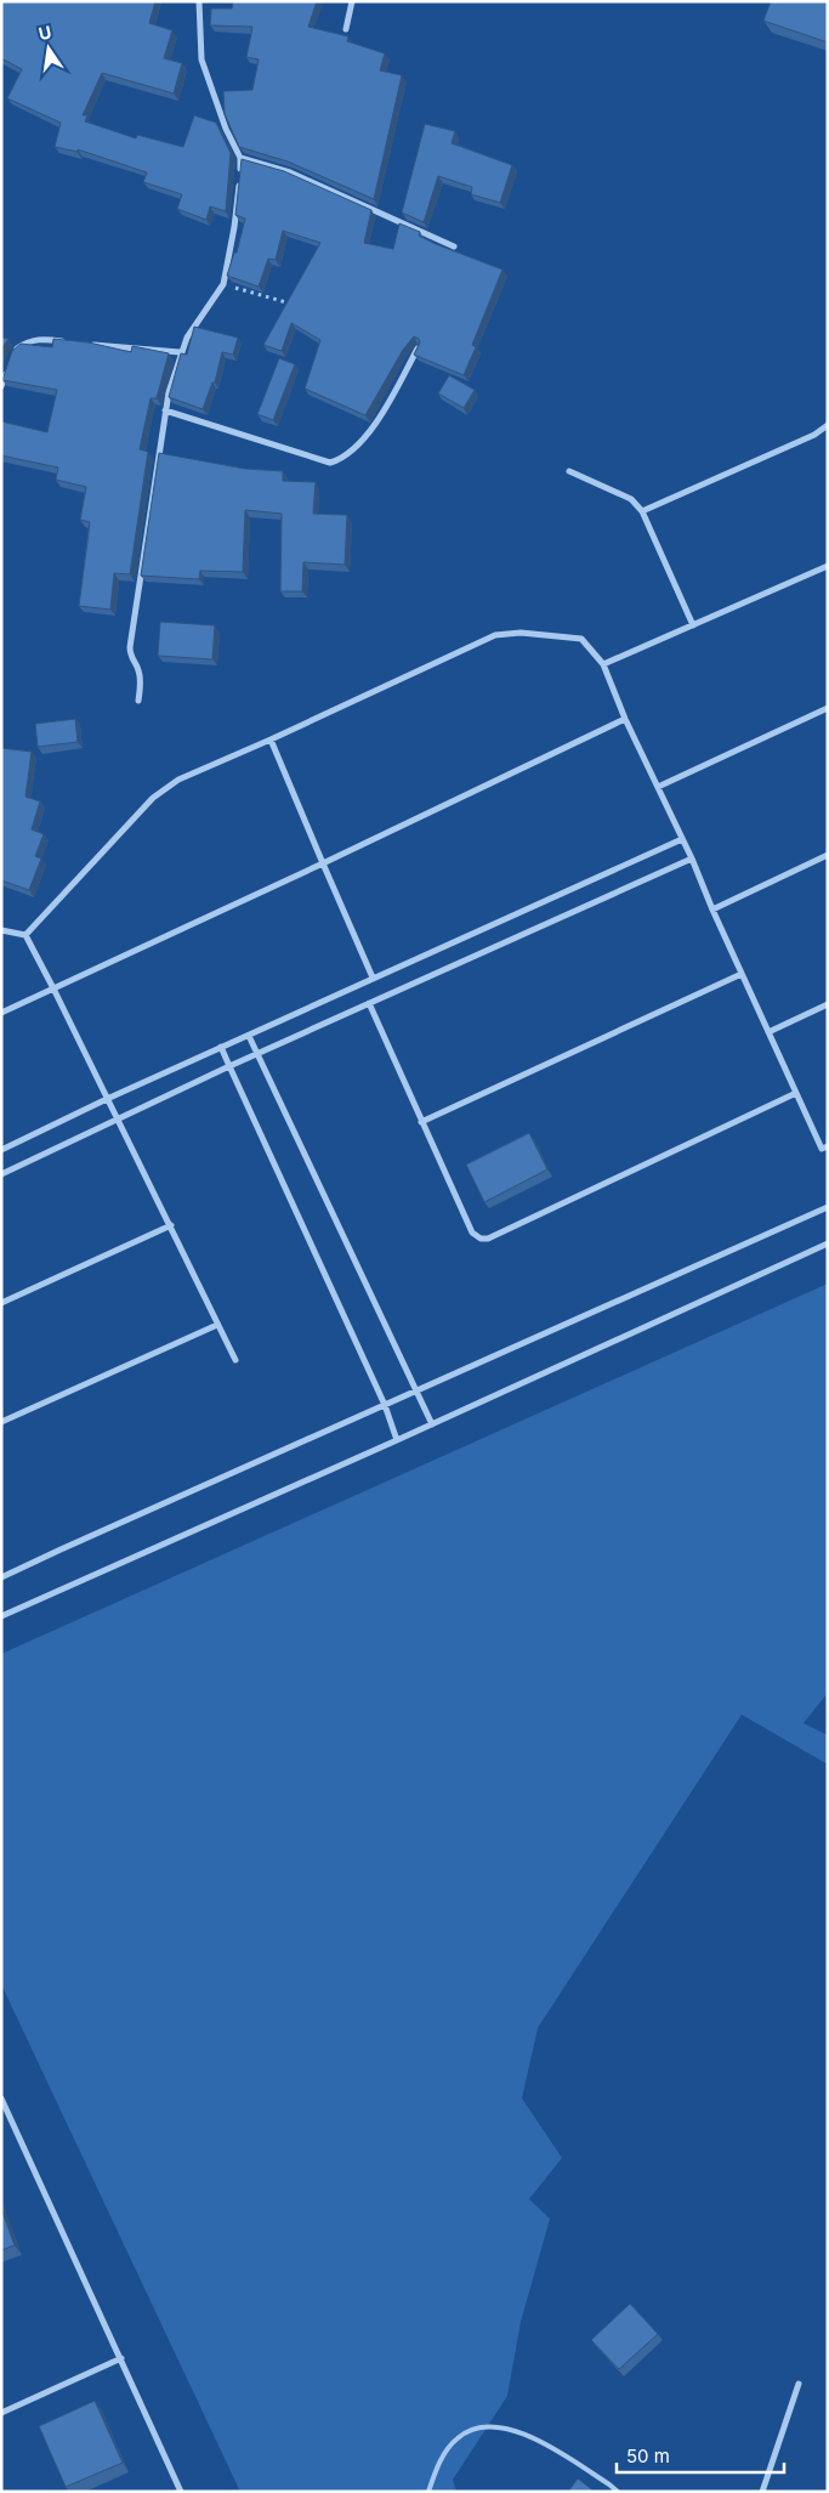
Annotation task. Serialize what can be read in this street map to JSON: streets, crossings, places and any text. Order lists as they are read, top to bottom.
{
  "scale_bar": "50 m",
  "north": "top"
}
